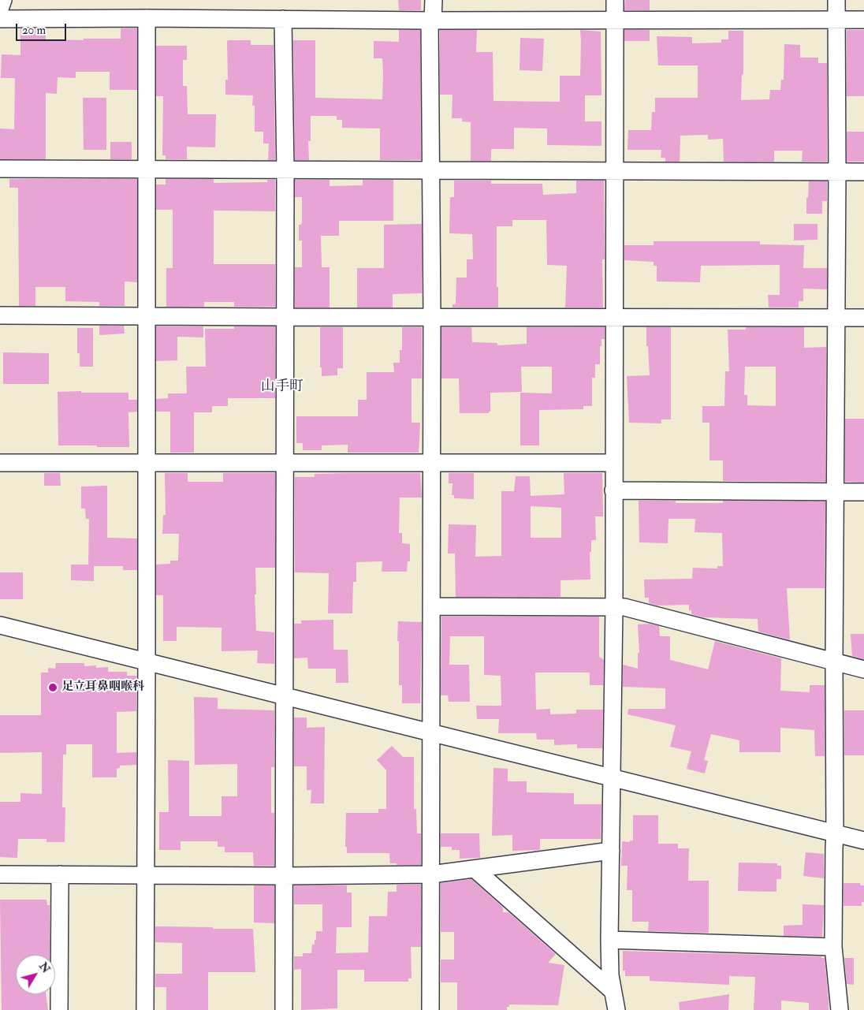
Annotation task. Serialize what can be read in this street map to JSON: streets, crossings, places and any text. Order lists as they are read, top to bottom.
{
  "districts": ["山手町"],
  "places": ["足立耳鼻咽喉科"],
  "scale_bar": "20 m",
  "north": "top right"
}
